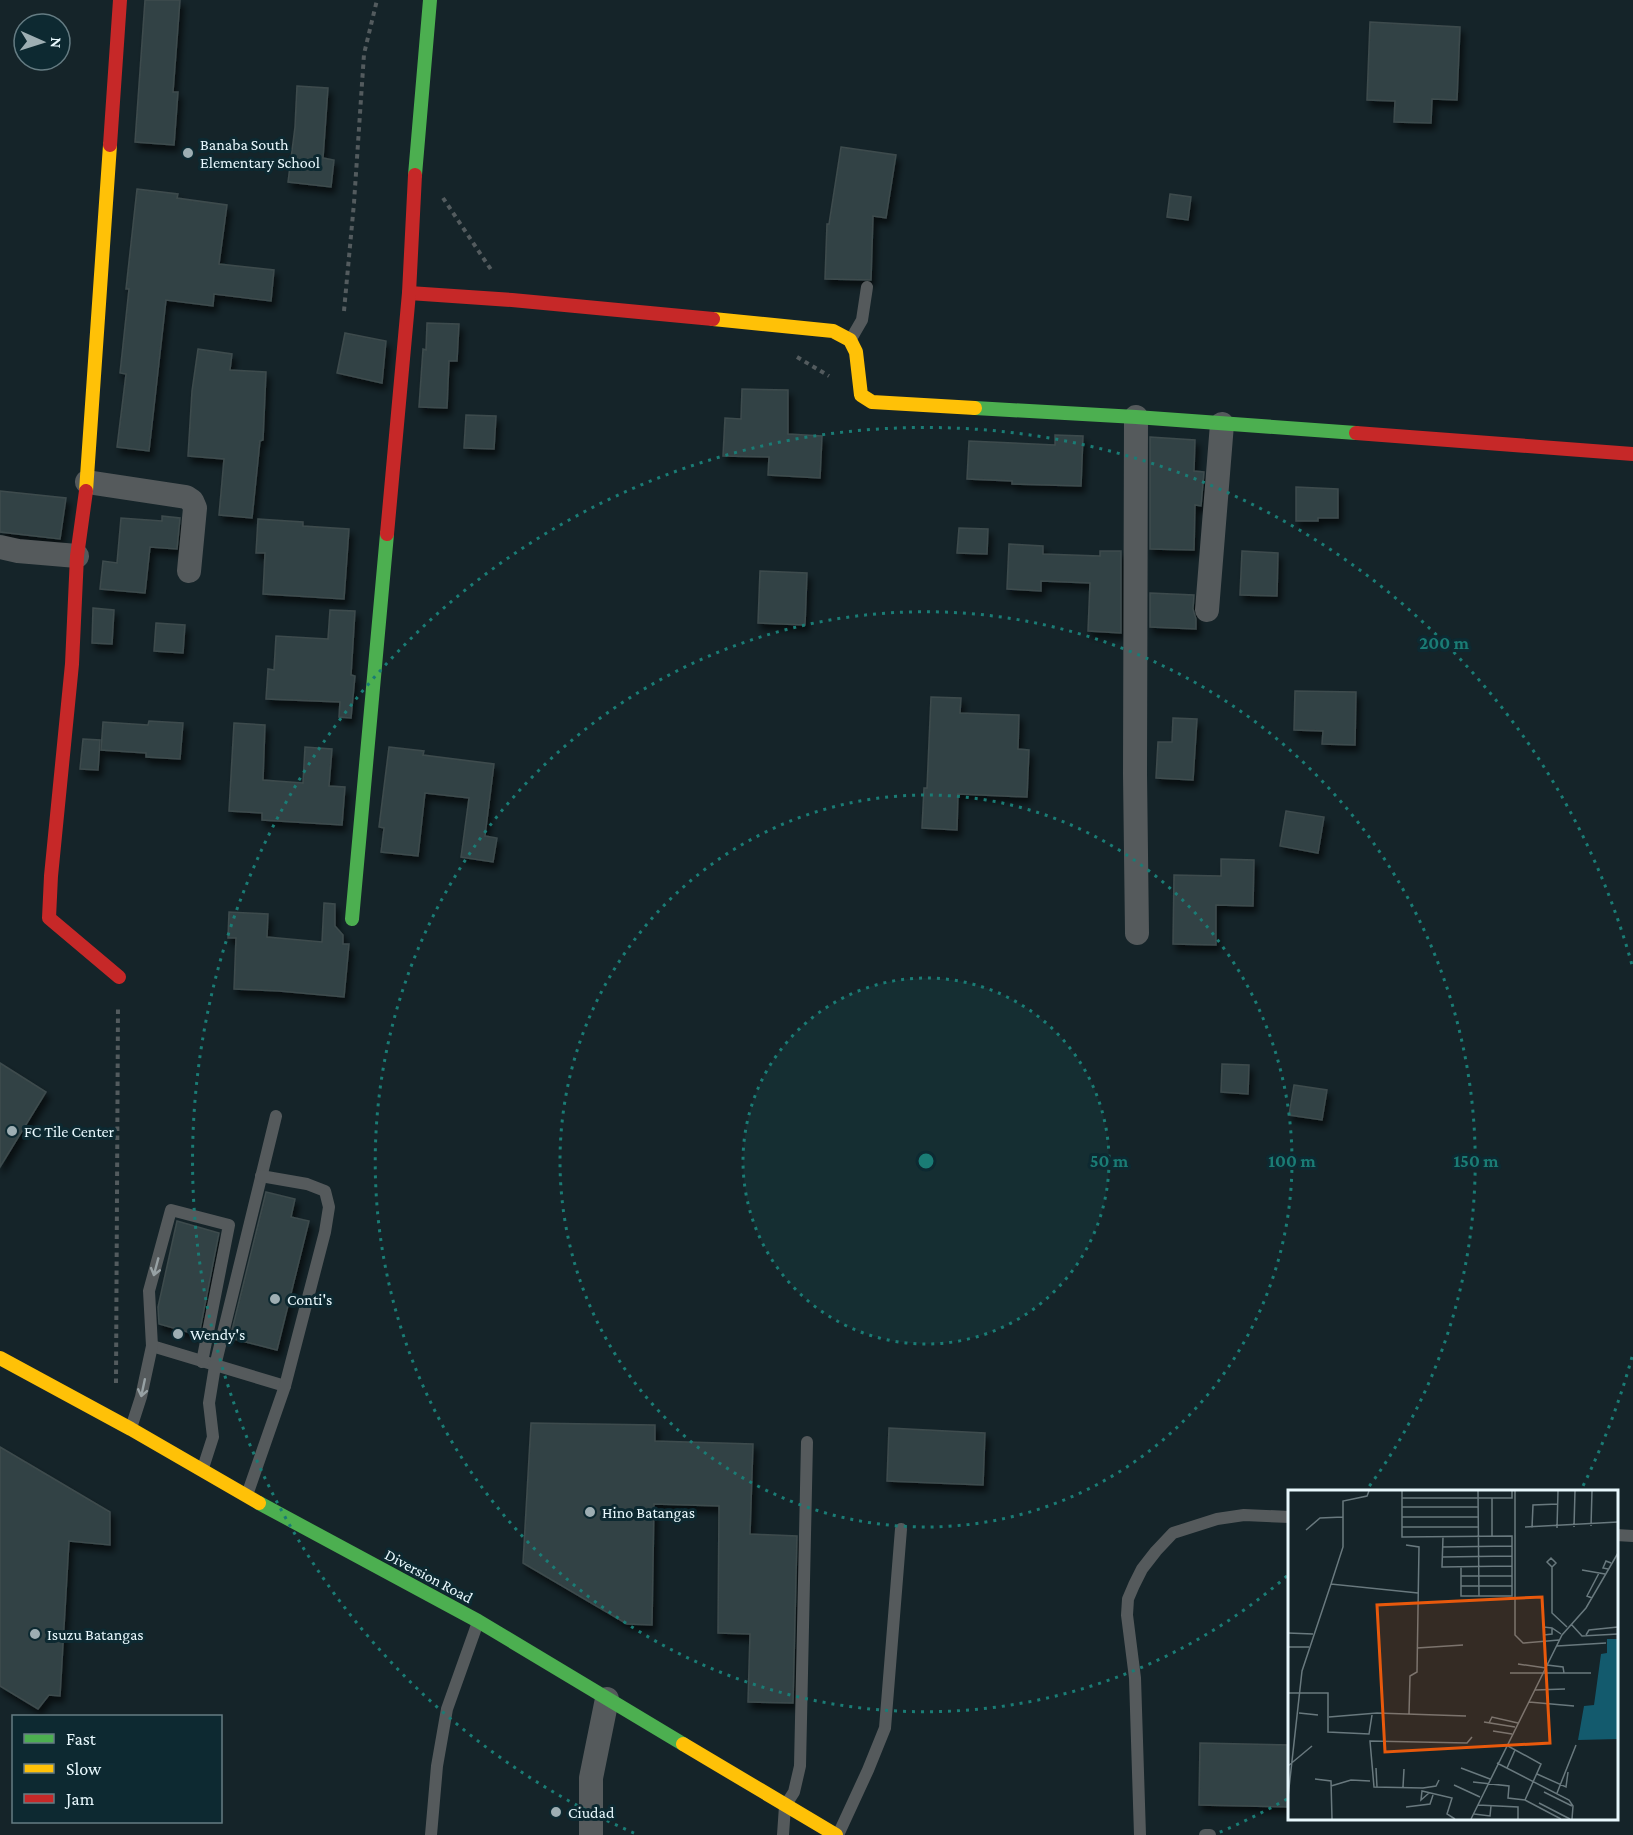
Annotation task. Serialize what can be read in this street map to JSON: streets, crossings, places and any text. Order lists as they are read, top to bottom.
{
  "streets": {
    "main road": ["Diversion Road"]
  },
  "places": [
    "Banaba South Elementary School",
    "FC Tile Center",
    "Conti's",
    "Wendy's",
    "Hino Batangas",
    "Isuzu Batangas",
    "Ciudad"
  ],
  "legend": ["Fast", "Slow", "Jam"],
  "north": "right",
  "rings": [
    "200 m",
    "50 m",
    "100 m",
    "150 m"
  ]
}
